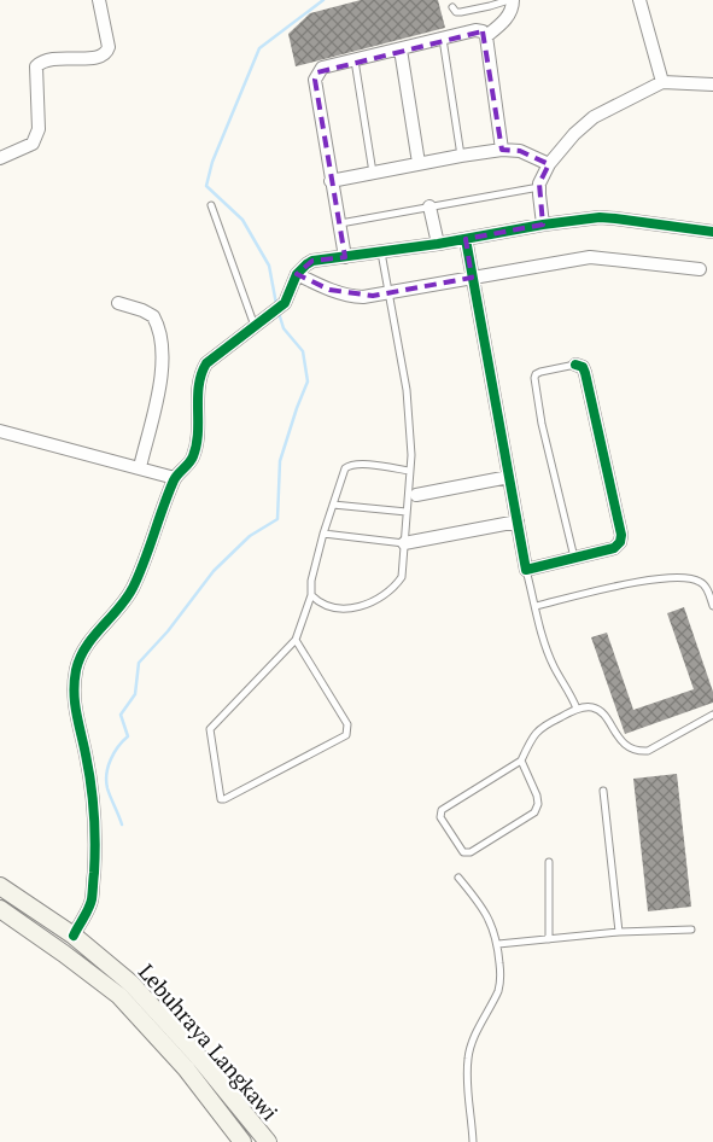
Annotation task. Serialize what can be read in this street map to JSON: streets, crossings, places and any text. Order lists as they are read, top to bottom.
{
  "streets": {
    "main road": ["Lebuhraya Langkawi"]
  }
}
